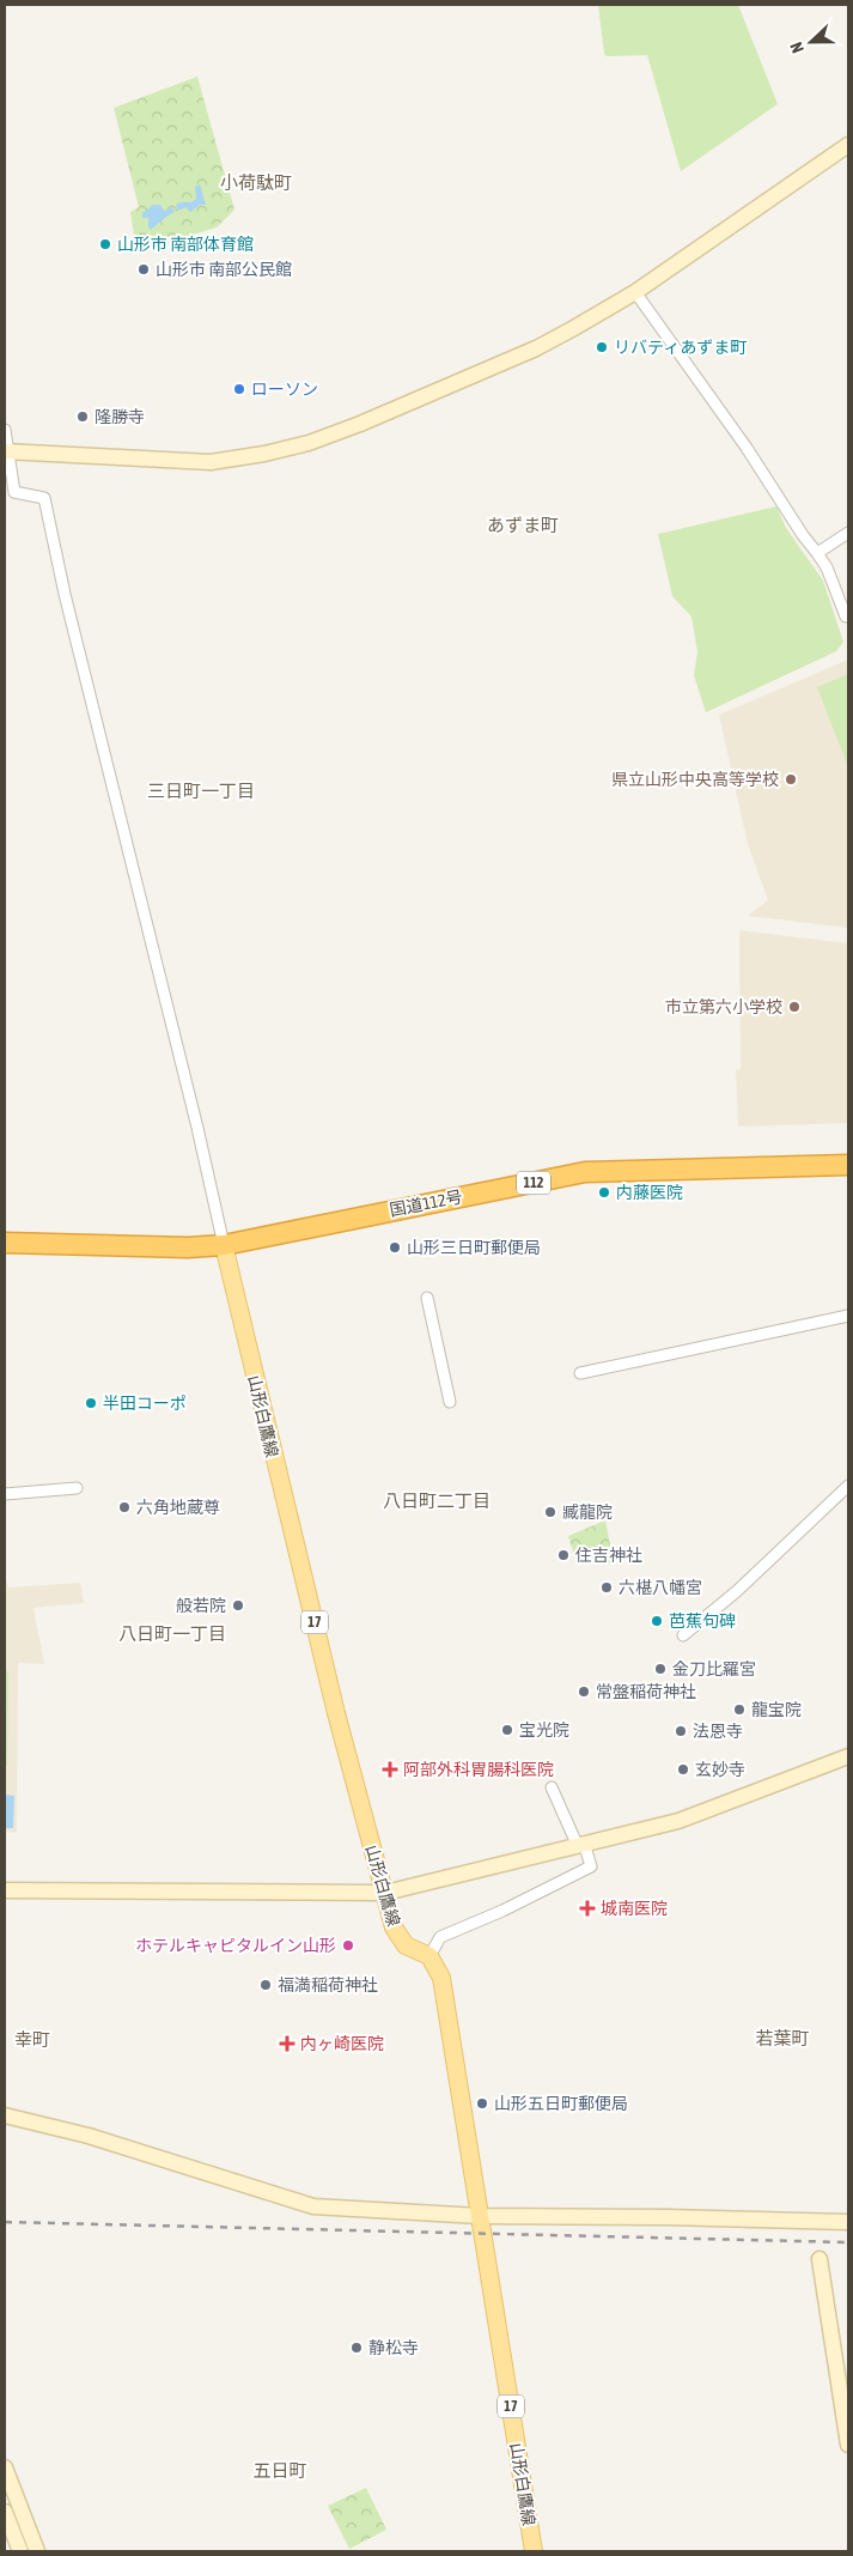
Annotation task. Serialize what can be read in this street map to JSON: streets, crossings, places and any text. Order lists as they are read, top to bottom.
{
  "streets": {
    "highway": ["112", "国道112号"],
    "main road": ["山形白鷹線", "17"]
  },
  "crossings": [
    ["国道112号", "山形白鷹線"]
  ],
  "districts": [
    "小荷駄町",
    "あずま町",
    "三日町一丁目",
    "八日町二丁目",
    "八日町一丁目",
    "若葉町",
    "幸町",
    "五日町"
  ],
  "places": {
    "other": [
      "山形市 南部体育館",
      "山形市 南部公民館",
      "リバティあずま町",
      "ローソン",
      "隆勝寺",
      "県立山形中央高等学校",
      "市立第六小学校",
      "内藤医院",
      "山形三日町郵便局",
      "半田コーポ",
      "六角地蔵尊",
      "臧龍院",
      "住吉神社",
      "六椹八幡宮",
      "般若院",
      "芭蕉句碑",
      "金刀比羅宮",
      "常盤稲荷神社",
      "龍宝院",
      "宝光院",
      "法恩寺",
      "玄妙寺",
      "ホテルキャピタルイン山形",
      "福満稲荷神社",
      "山形五日町郵便局",
      "静松寺"
    ],
    "health": ["阿部外科胃腸科医院", "城南医院", "内ヶ崎医院"]
  },
  "north": "left"
}
